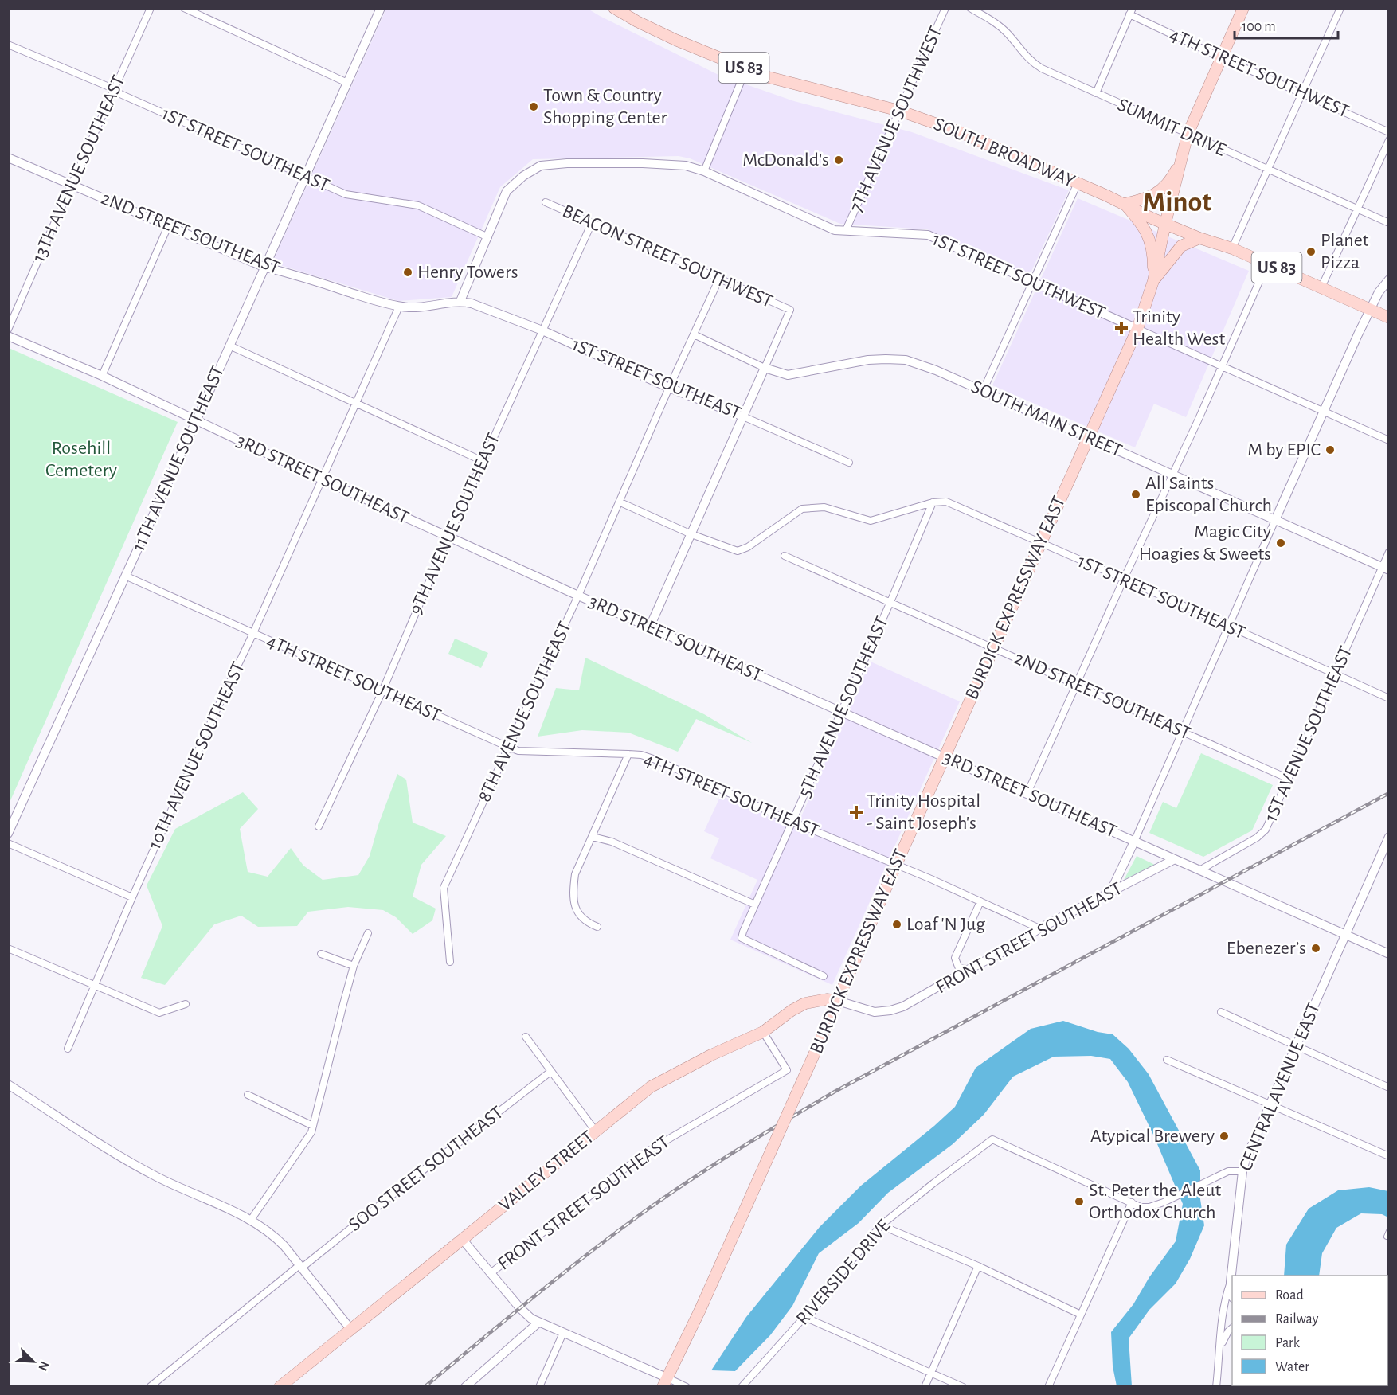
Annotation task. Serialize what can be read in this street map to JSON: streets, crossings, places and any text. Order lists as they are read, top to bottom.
{
  "streets": {
    "main road": [
      "US 83",
      "SOUTH BROADWAY",
      "BURDICK EXPRESSWAY EAST",
      "VALLEY STREET"
    ],
    "street": [
      "4TH STREET SOUTHWEST",
      "7TH AVENUE SOUTHWEST",
      "SUMMIT DRIVE",
      "1ST STREET SOUTHEAST",
      "13TH AVENUE SOUTHEAST",
      "2ND STREET SOUTHEAST",
      "BEACON STREET SOUTHWEST",
      "1ST STREET SOUTHWEST",
      "SOUTH MAIN STREET",
      "11TH AVENUE SOUTHEAST",
      "3RD STREET SOUTHEAST",
      "9TH AVENUE SOUTHEAST",
      "4TH STREET SOUTHEAST",
      "5TH AVENUE SOUTHEAST",
      "8TH AVENUE SOUTHEAST",
      "1ST AVENUE SOUTHEAST",
      "10TH AVENUE SOUTHEAST",
      "FRONT STREET SOUTHEAST",
      "CENTRAL AVENUE EAST",
      "SOO STREET SOUTHEAST",
      "RIVERSIDE DRIVE"
    ]
  },
  "crossings": [
    ["7TH AVENUE SOUTHWEST", "SOUTH BROADWAY"],
    ["7TH AVENUE SOUTHWEST", "1ST STREET SOUTHWEST"],
    ["1ST STREET SOUTHEAST", "13TH AVENUE SOUTHEAST"],
    ["1ST STREET SOUTHEAST", "2ND STREET SOUTHEAST"],
    ["1ST STREET SOUTHEAST", "1ST STREET SOUTHWEST"],
    ["1ST STREET SOUTHEAST", "11TH AVENUE SOUTHEAST"],
    ["1ST STREET SOUTHEAST", "9TH AVENUE SOUTHEAST"],
    ["1ST STREET SOUTHEAST", "BURDICK EXPRESSWAY EAST"],
    ["1ST STREET SOUTHEAST", "5TH AVENUE SOUTHEAST"],
    ["1ST STREET SOUTHEAST", "8TH AVENUE SOUTHEAST"],
    ["1ST STREET SOUTHEAST", "1ST AVENUE SOUTHEAST"],
    ["13TH AVENUE SOUTHEAST", "2ND STREET SOUTHEAST"],
    ["2ND STREET SOUTHEAST", "1ST STREET SOUTHWEST"],
    ["2ND STREET SOUTHEAST", "11TH AVENUE SOUTHEAST"],
    ["2ND STREET SOUTHEAST", "BURDICK EXPRESSWAY EAST"],
    ["2ND STREET SOUTHEAST", "5TH AVENUE SOUTHEAST"],
    ["2ND STREET SOUTHEAST", "1ST AVENUE SOUTHEAST"],
    ["2ND STREET SOUTHEAST", "10TH AVENUE SOUTHEAST"],
    ["BEACON STREET SOUTHWEST", "SOUTH MAIN STREET"],
    ["BEACON STREET SOUTHWEST", "9TH AVENUE SOUTHEAST"],
    ["BEACON STREET SOUTHWEST", "8TH AVENUE SOUTHEAST"],
    ["1ST STREET SOUTHWEST", "BURDICK EXPRESSWAY EAST"],
    ["SOUTH MAIN STREET", "BURDICK EXPRESSWAY EAST"],
    ["SOUTH MAIN STREET", "8TH AVENUE SOUTHEAST"],
    ["SOUTH MAIN STREET", "1ST AVENUE SOUTHEAST"],
    ["11TH AVENUE SOUTHEAST", "3RD STREET SOUTHEAST"],
    ["11TH AVENUE SOUTHEAST", "4TH STREET SOUTHEAST"],
    ["3RD STREET SOUTHEAST", "9TH AVENUE SOUTHEAST"],
    ["3RD STREET SOUTHEAST", "BURDICK EXPRESSWAY EAST"],
    ["3RD STREET SOUTHEAST", "5TH AVENUE SOUTHEAST"],
    ["3RD STREET SOUTHEAST", "8TH AVENUE SOUTHEAST"],
    ["3RD STREET SOUTHEAST", "1ST AVENUE SOUTHEAST"],
    ["3RD STREET SOUTHEAST", "10TH AVENUE SOUTHEAST"],
    ["3RD STREET SOUTHEAST", "FRONT STREET SOUTHEAST"],
    ["3RD STREET SOUTHEAST", "CENTRAL AVENUE EAST"],
    ["9TH AVENUE SOUTHEAST", "4TH STREET SOUTHEAST"],
    ["BURDICK EXPRESSWAY EAST", "4TH STREET SOUTHEAST"],
    ["BURDICK EXPRESSWAY EAST", "FRONT STREET SOUTHEAST"],
    ["BURDICK EXPRESSWAY EAST", "VALLEY STREET"],
    ["4TH STREET SOUTHEAST", "5TH AVENUE SOUTHEAST"],
    ["4TH STREET SOUTHEAST", "8TH AVENUE SOUTHEAST"],
    ["4TH STREET SOUTHEAST", "10TH AVENUE SOUTHEAST"],
    ["4TH STREET SOUTHEAST", "FRONT STREET SOUTHEAST"],
    ["FRONT STREET SOUTHEAST", "VALLEY STREET"]
  ],
  "districts": ["Minot"],
  "parks": ["Rosehill Cemetery"],
  "places": {
    "other": [
      "Town & Country Shopping Center",
      "McDonald's",
      "Planet Pizza",
      "Henry Towers",
      "M by EPIC",
      "All Saints Episcopal Church",
      "Magic City Hoagies & Sweets",
      "Loaf 'N Jug",
      "Ebenezer’s",
      "Atypical Brewery",
      "St. Peter the Aleut Orthodox Church"
    ],
    "health": ["Trinity Health West", "Trinity Hospital - Saint Joseph's"]
  },
  "legend": [
    "Road",
    "Railway",
    "Park",
    "Water"
  ],
  "scale_bar": "100 m",
  "north": "bottom right"
}
